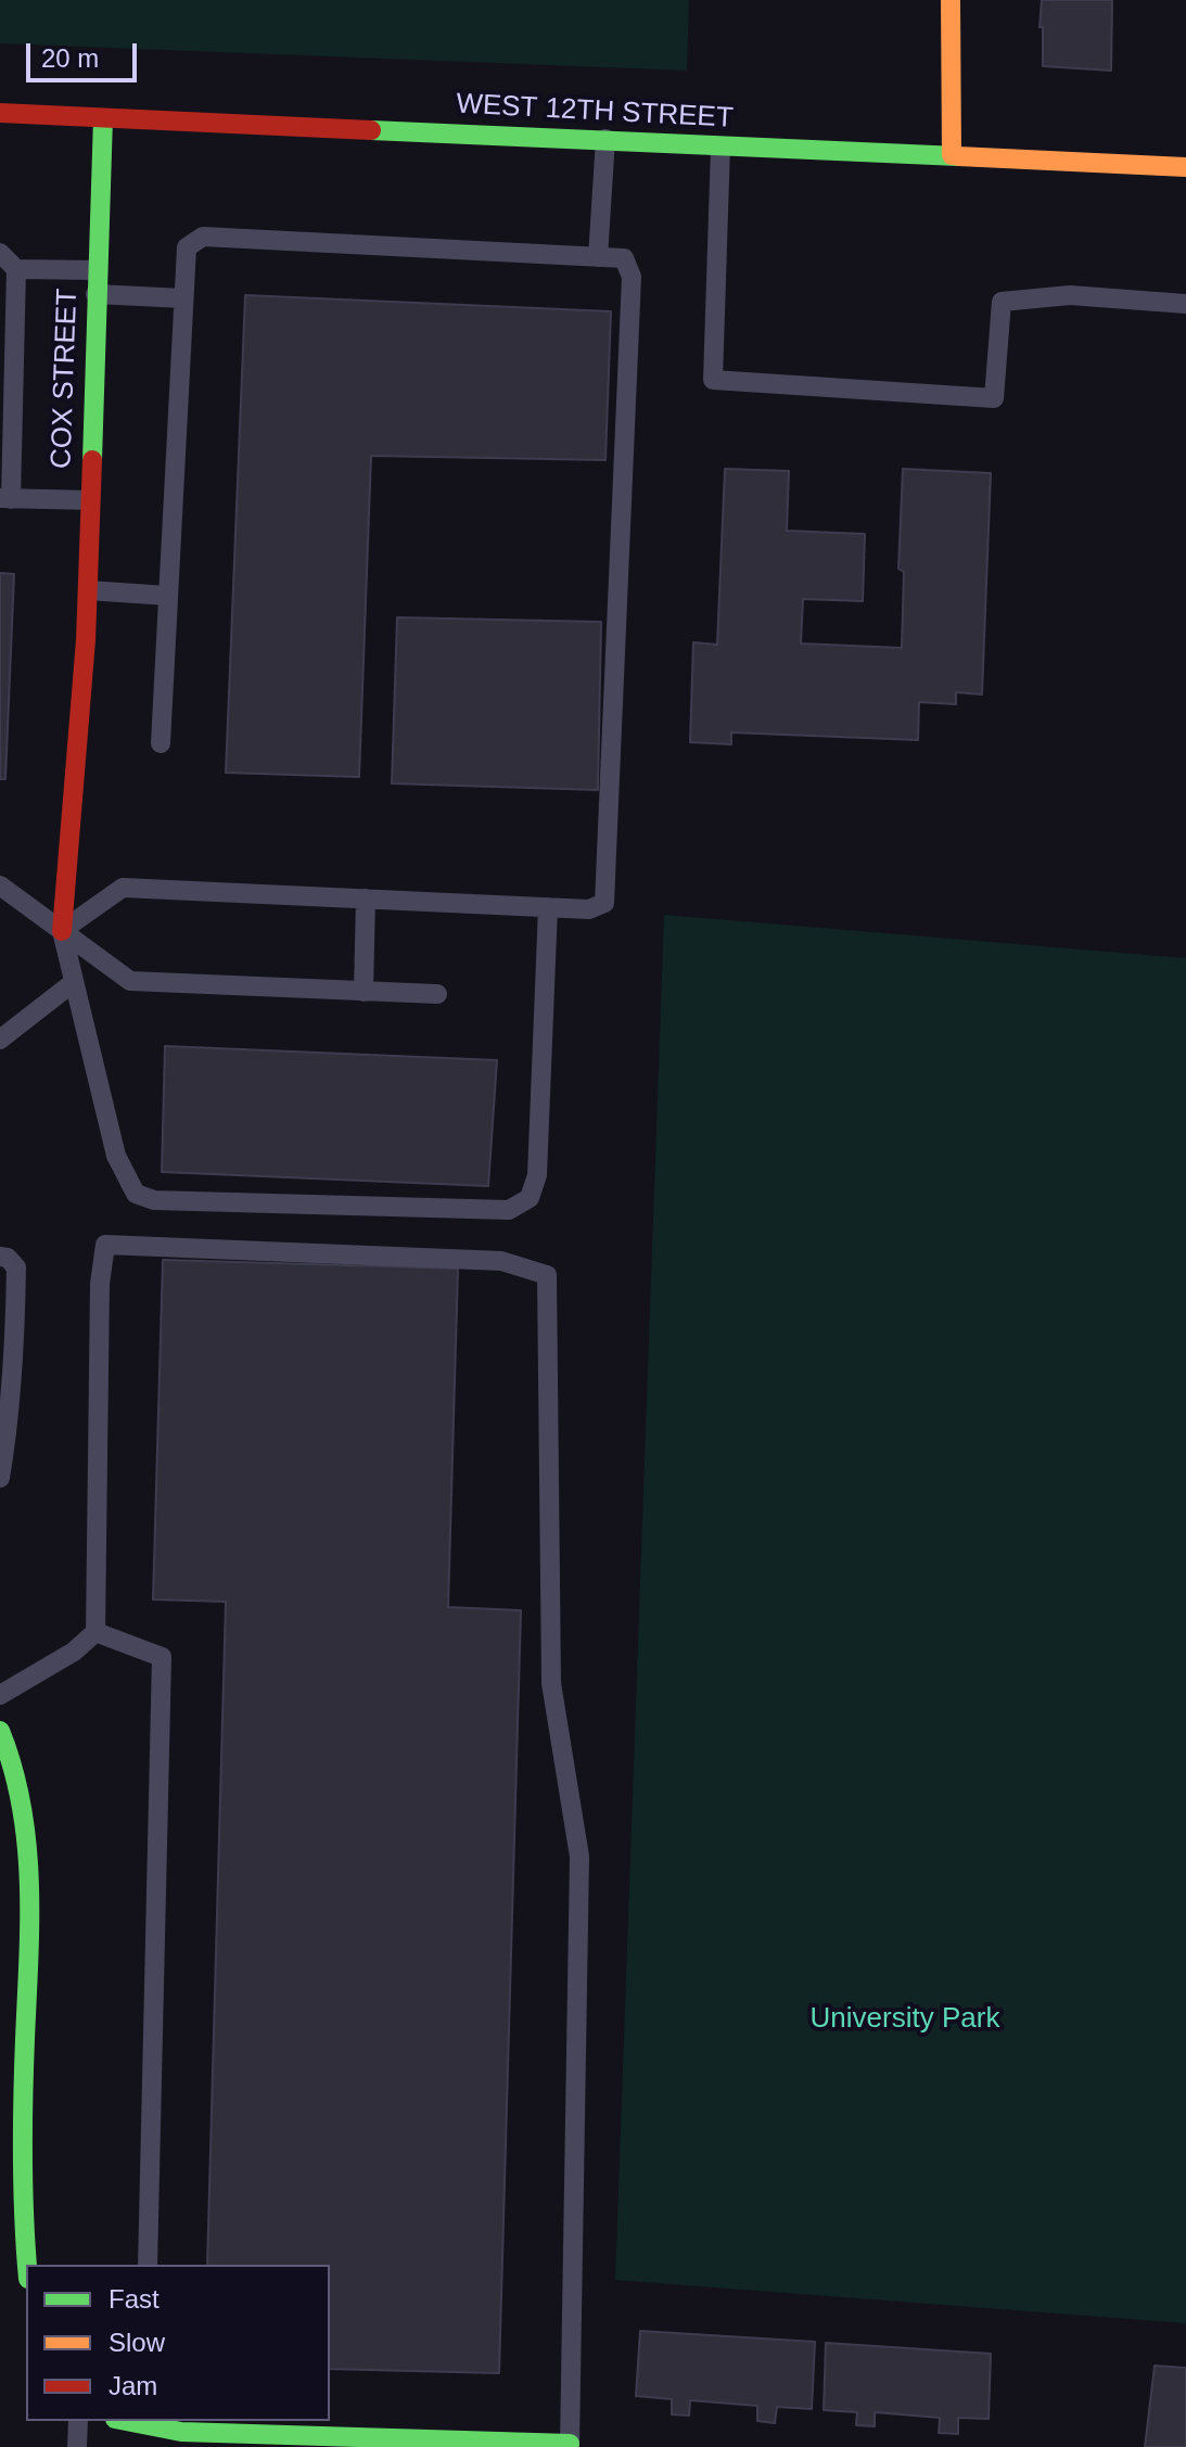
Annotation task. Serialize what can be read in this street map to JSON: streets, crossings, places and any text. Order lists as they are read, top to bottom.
{
  "streets": {
    "street": ["WEST 12TH STREET", "COX STREET"]
  },
  "crossings": [
    ["WEST 12TH STREET", "COX STREET"]
  ],
  "parks": ["University Park"],
  "legend": ["Fast", "Slow", "Jam"],
  "scale_bar": "20 m"
}
